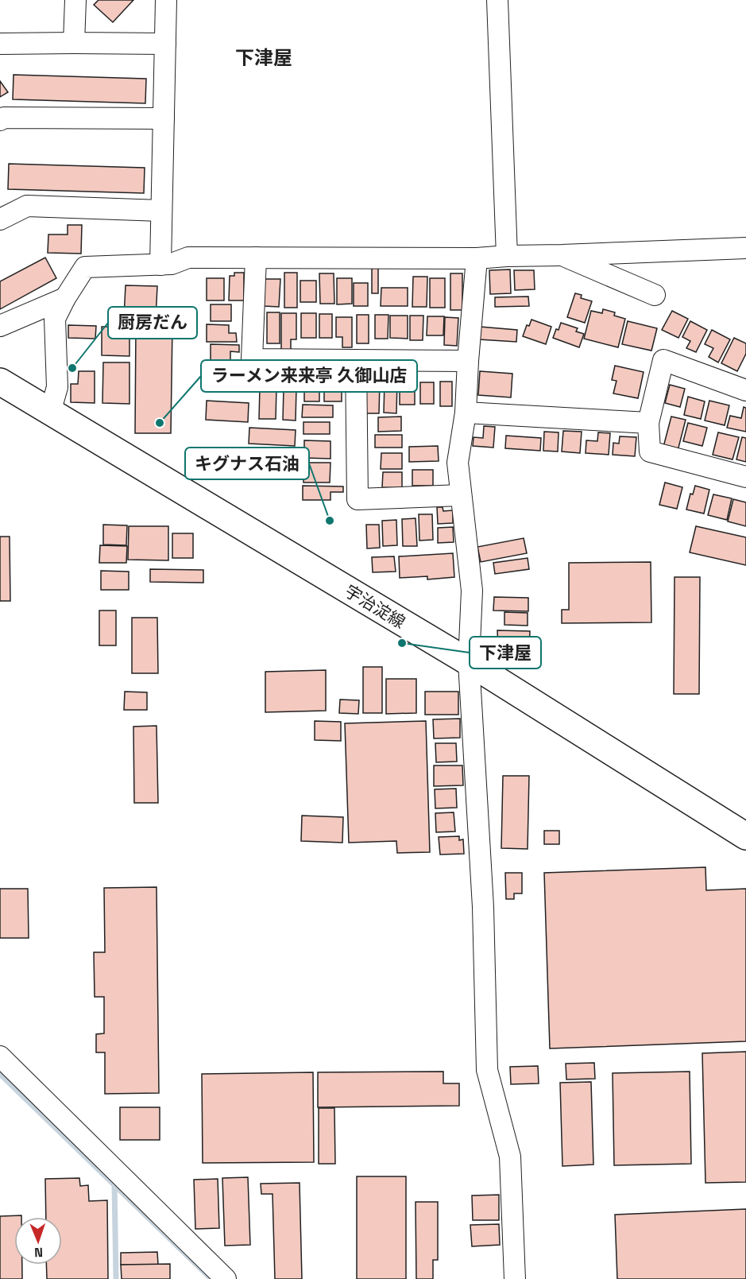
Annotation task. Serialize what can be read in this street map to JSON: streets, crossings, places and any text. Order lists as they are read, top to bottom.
{
  "streets": {
    "main road": ["宇治淀線"]
  },
  "districts": ["下津屋"],
  "places": [
    "厨房だん",
    "ラーメン来来亭 久御山店",
    "キグナス石油",
    "下津屋"
  ],
  "north": "bottom"
}
